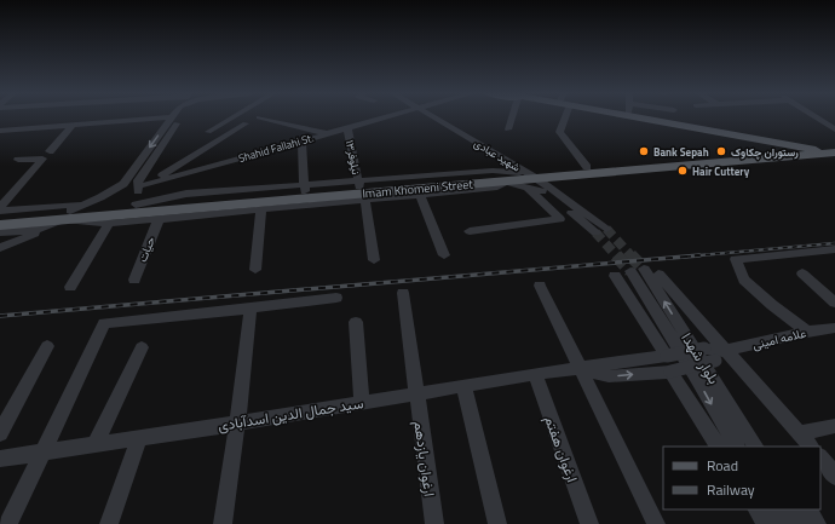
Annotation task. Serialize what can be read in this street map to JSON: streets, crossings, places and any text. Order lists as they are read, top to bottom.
{
  "streets": {
    "main road": ["Imam Khomeni Street"],
    "street": [
      "Shahid Fallahi St.",
      "شهید عبادی",
      "نیلوفر۱۳",
      "حیات",
      "علامه امینی",
      "بلوار شهدا",
      "سید جمال الدین اسدآبادی",
      "ارغوان هفتم",
      "ارغوان یازدهم"
    ]
  },
  "crossings": [
    ["Shahid Fallahi St.", "نیلوفر۱۳"],
    ["شهید عبادی", "Imam Khomeni Street"],
    ["نیلوفر۱۳", "Imam Khomeni Street"],
    ["علامه امینی", "سید جمال الدین اسدآبادی"],
    ["سید جمال الدین اسدآبادی", "ارغوان هفتم"],
    ["سید جمال الدین اسدآبادی", "ارغوان یازدهم"]
  ],
  "places": ["Bank Sepah", "رستوران چکاوک", "Hair Cuttery"],
  "legend": ["Road", "Railway"]
}
